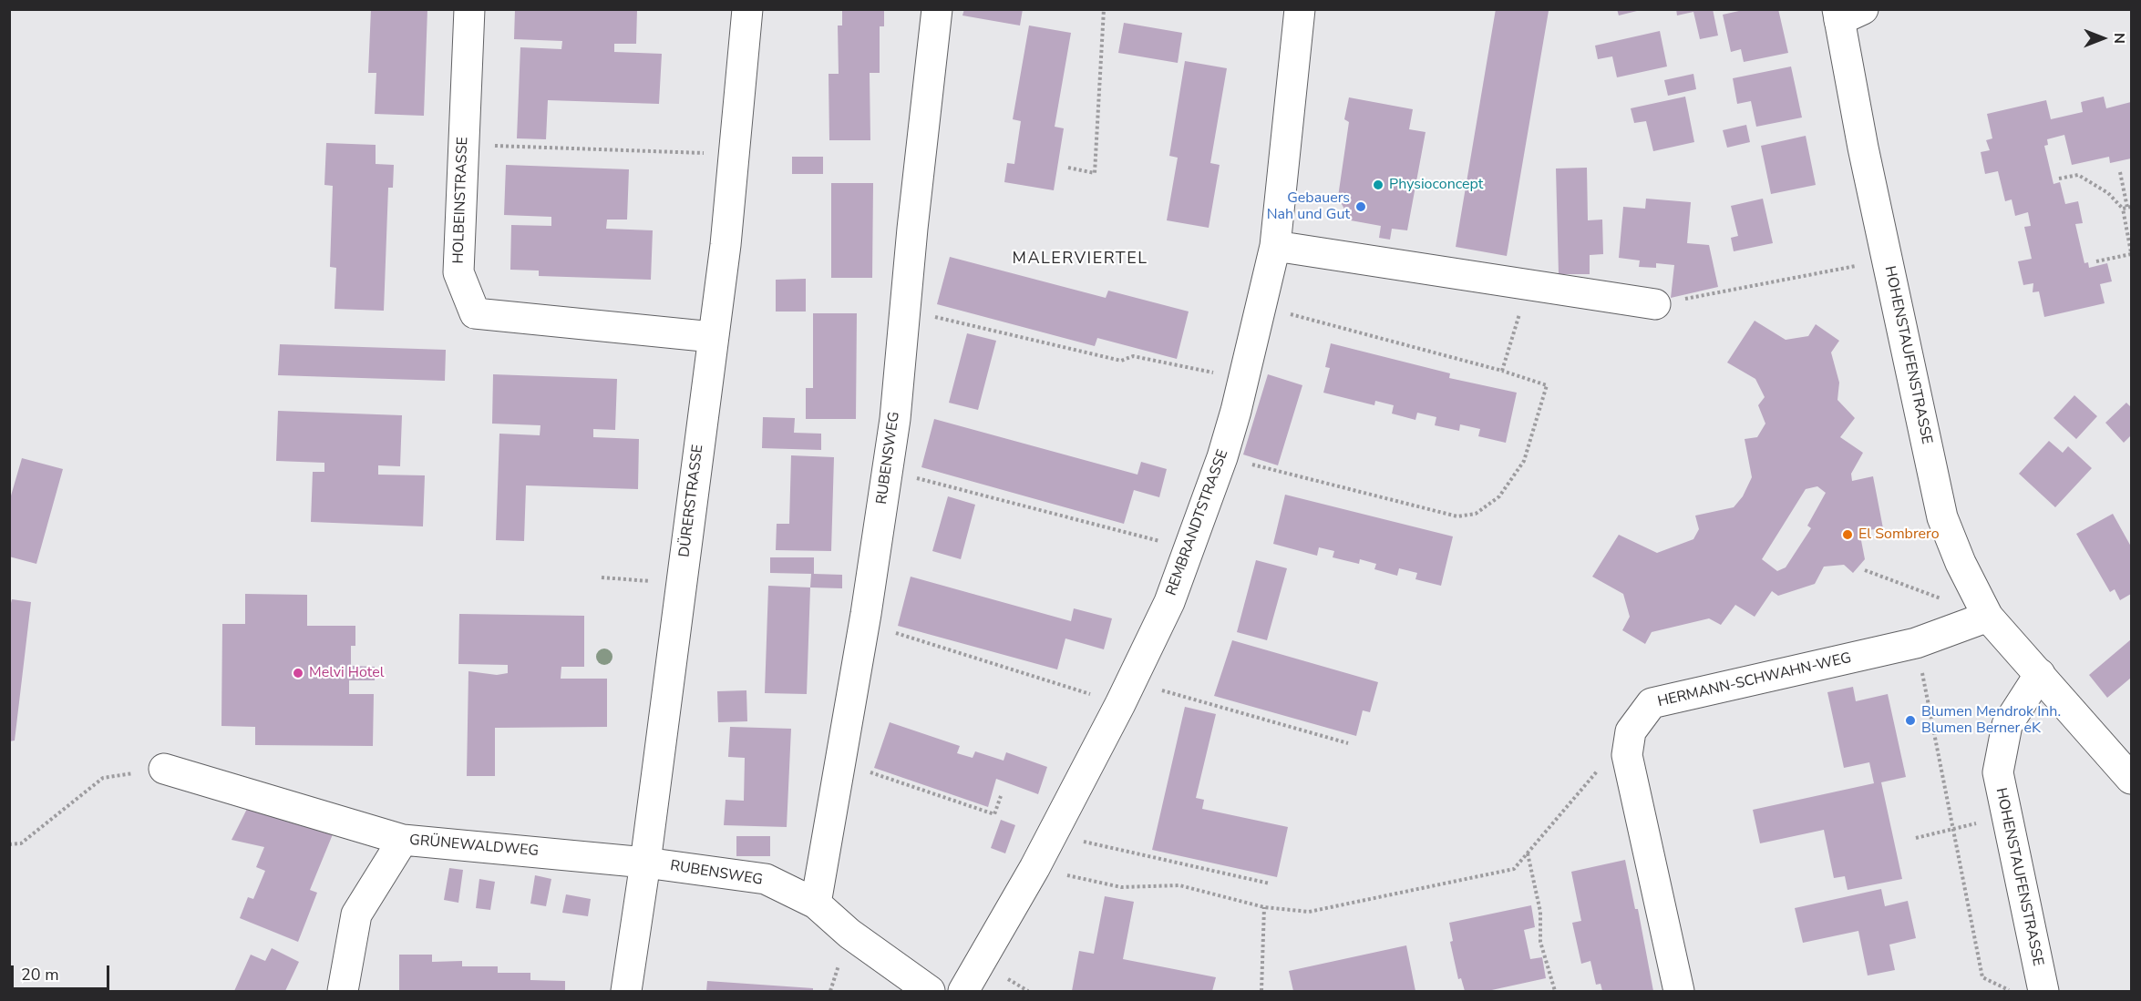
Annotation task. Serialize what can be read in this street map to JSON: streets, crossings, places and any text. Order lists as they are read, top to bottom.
{
  "streets": {
    "street": [
      "HOLBEINSTRASSE",
      "HOHENSTAUFENSTRASSE",
      "RUBENSWEG",
      "DÜRERSTRASSE",
      "REMBRANDTSTRASSE",
      "HERMANN-SCHWAHN-WEG",
      "GRÜNEWALDWEG"
    ]
  },
  "crossings": [
    ["HOLBEINSTRASSE", "DÜRERSTRASSE"],
    ["HOHENSTAUFENSTRASSE", "HERMANN-SCHWAHN-WEG"],
    ["RUBENSWEG", "DÜRERSTRASSE"],
    ["RUBENSWEG", "GRÜNEWALDWEG"],
    ["DÜRERSTRASSE", "GRÜNEWALDWEG"]
  ],
  "districts": ["MALERVIERTEL"],
  "places": [
    "Physioconcept",
    "Gebauers Nah und Gut",
    "El Sombrero",
    "Melvi Hotel",
    "Blumen Mendrok Inh. Blumen Berner eK"
  ],
  "scale_bar": "20 m",
  "north": "right"
}
